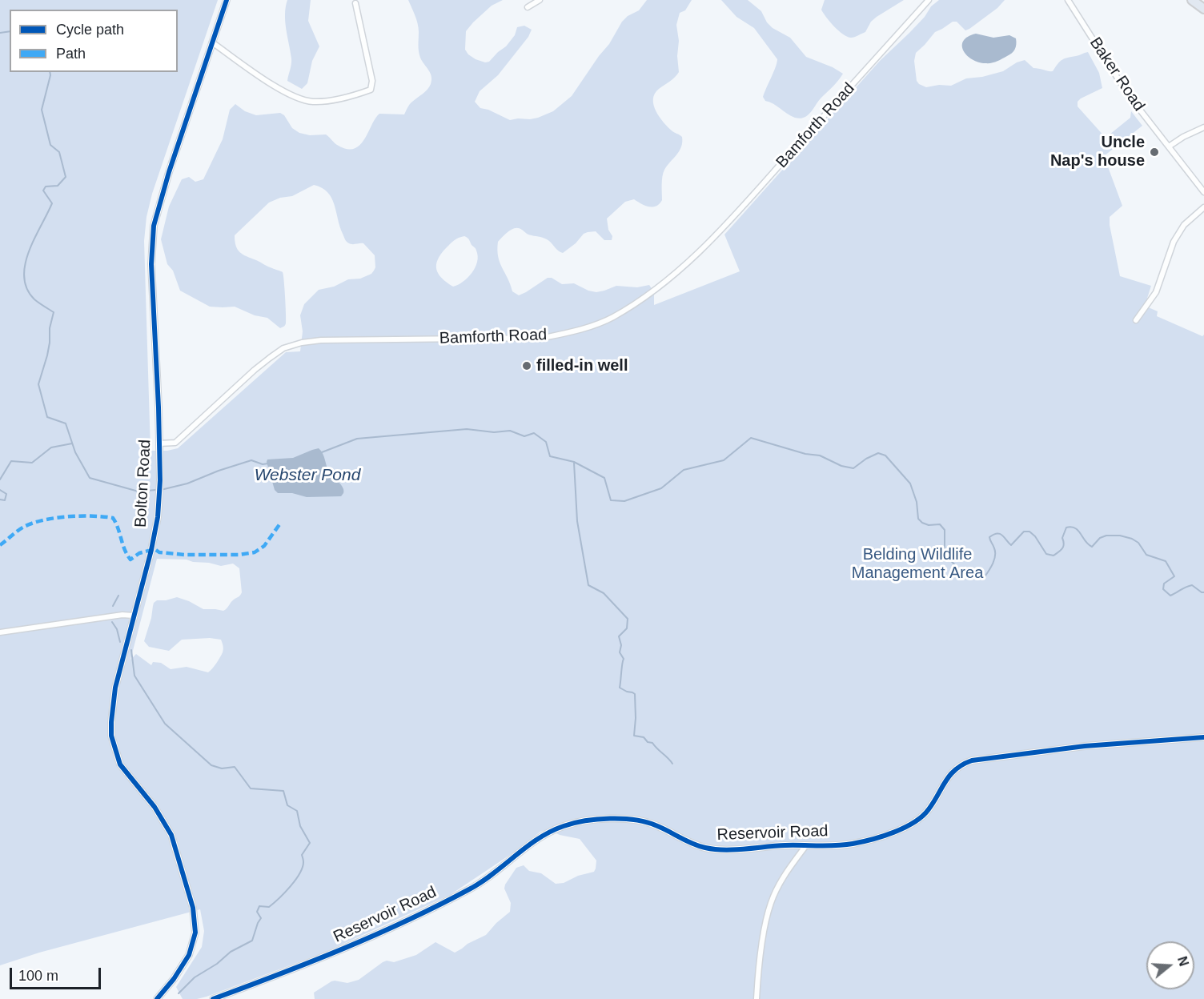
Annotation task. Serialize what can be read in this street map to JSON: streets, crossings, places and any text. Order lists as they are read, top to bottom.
{
  "streets": {
    "street": [
      "Baker Road",
      "Bamforth Road",
      "Bolton Road",
      "Reservoir Road"
    ]
  },
  "crossings": [
    ["Bamforth Road", "Bolton Road"]
  ],
  "water": ["Webster Pond"],
  "parks": ["Belding Wildlife Management Area"],
  "places": ["Uncle Nap's house", "filled-in well"],
  "legend": ["Cycle path", "Path"],
  "scale_bar": "100 m",
  "north": "right"
}
